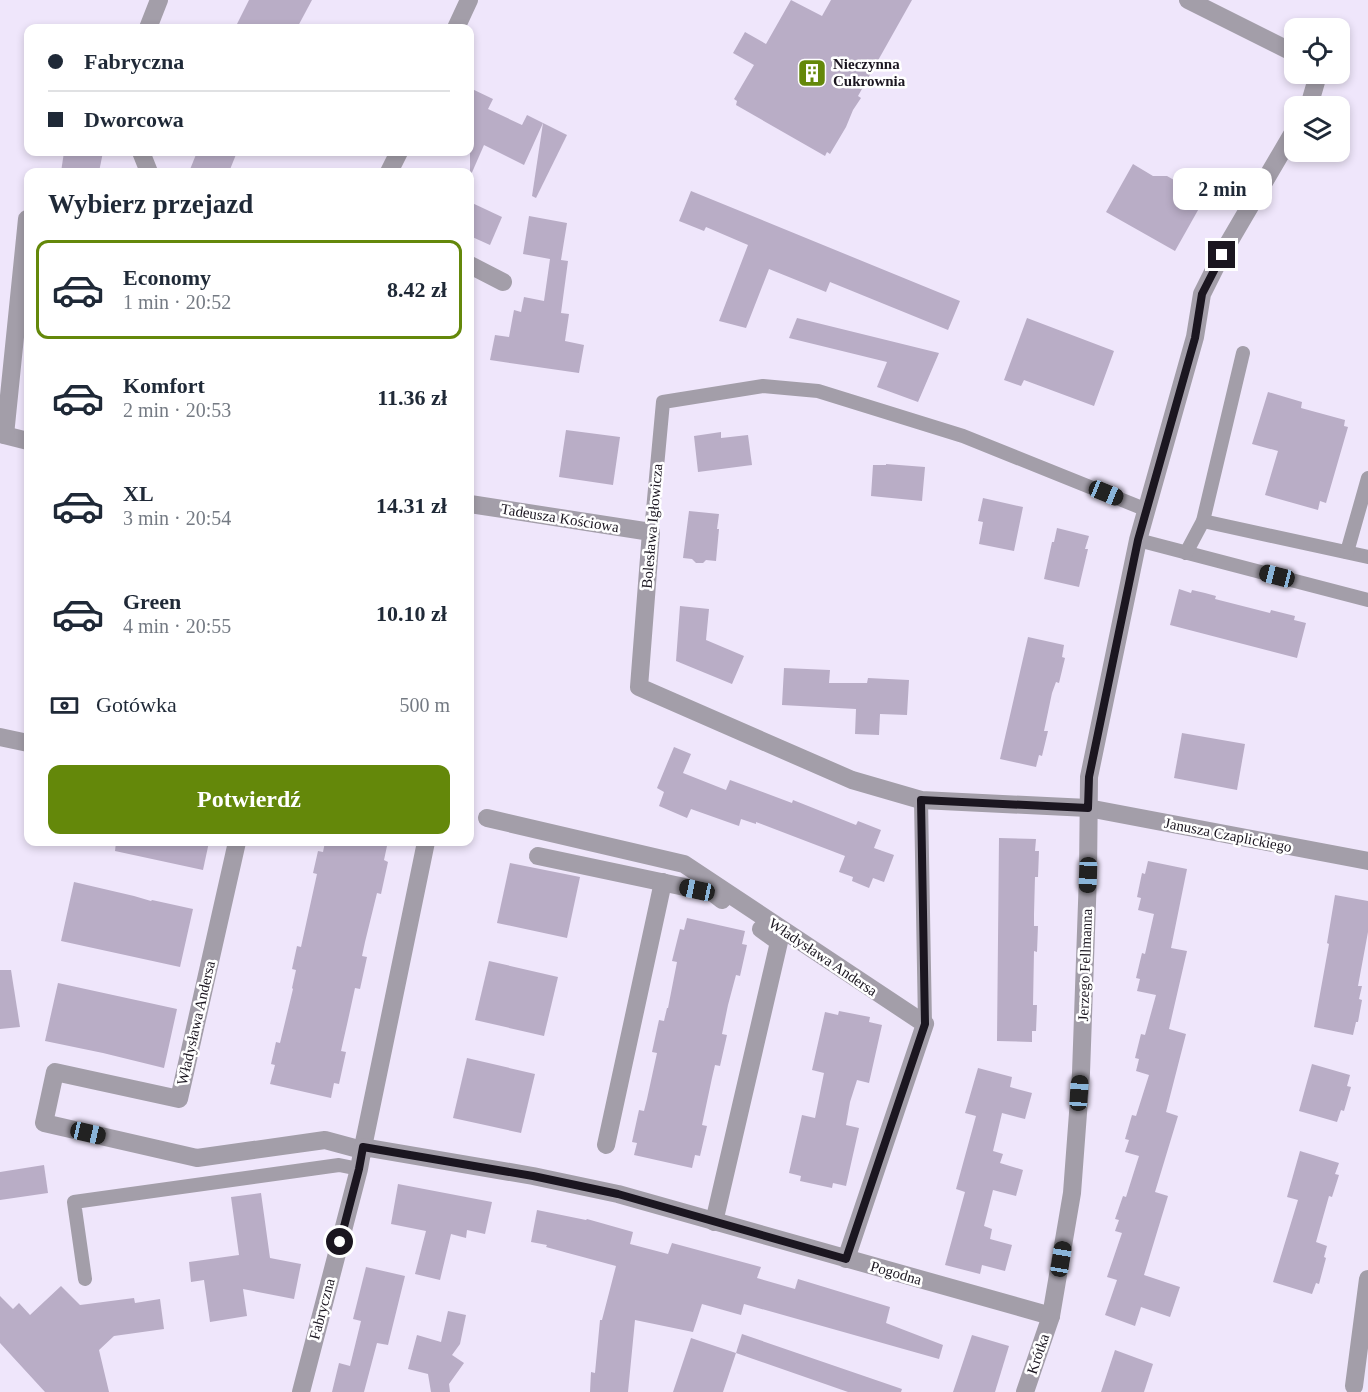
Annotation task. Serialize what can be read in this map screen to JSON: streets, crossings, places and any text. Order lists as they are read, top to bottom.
{
  "streets": {
    "street": [
      "Tadeusza Kościowa",
      "Bolesława Igłowicza",
      "Janusza Czaplickiego",
      "Władysława Andersa",
      "Jerzego Fellmanna",
      "Pogodna",
      "Fabryczna",
      "Krótka"
    ]
  },
  "crossings": [
    ["Tadeusza Kościowa", "Bolesława Igłowicza"],
    ["Bolesława Igłowicza", "Janusza Czaplickiego"],
    ["Bolesława Igłowicza", "Jerzego Fellmanna"],
    ["Janusza Czaplickiego", "Jerzego Fellmanna"],
    ["Władysława Andersa", "Pogodna"],
    ["Władysława Andersa", "Fabryczna"],
    ["Jerzego Fellmanna", "Pogodna"],
    ["Jerzego Fellmanna", "Krótka"],
    ["Pogodna", "Fabryczna"],
    ["Pogodna", "Krótka"]
  ],
  "places": {
    "building": ["Nieczynna Cukrownia"]
  },
  "page": {
    "banner": ["Fabryczna", "Dworcowa"],
    "bubble": "2 min",
    "heading": "Wybierz przejazd",
    "list": [
      {
        "name": "Economy",
        "note": "1 min · 20:52",
        "value": "8.42 zł"
      },
      {
        "name": "Komfort",
        "note": "2 min · 20:53",
        "value": "11.36 zł"
      },
      {
        "name": "XL",
        "note": "3 min · 20:54",
        "value": "14.31 zł"
      },
      {
        "name": "Green",
        "note": "4 min · 20:55",
        "value": "10.10 zł"
      }
    ],
    "pay": ["Gotówka", "500 m"],
    "buttons": "Potwierdź"
  }
}
